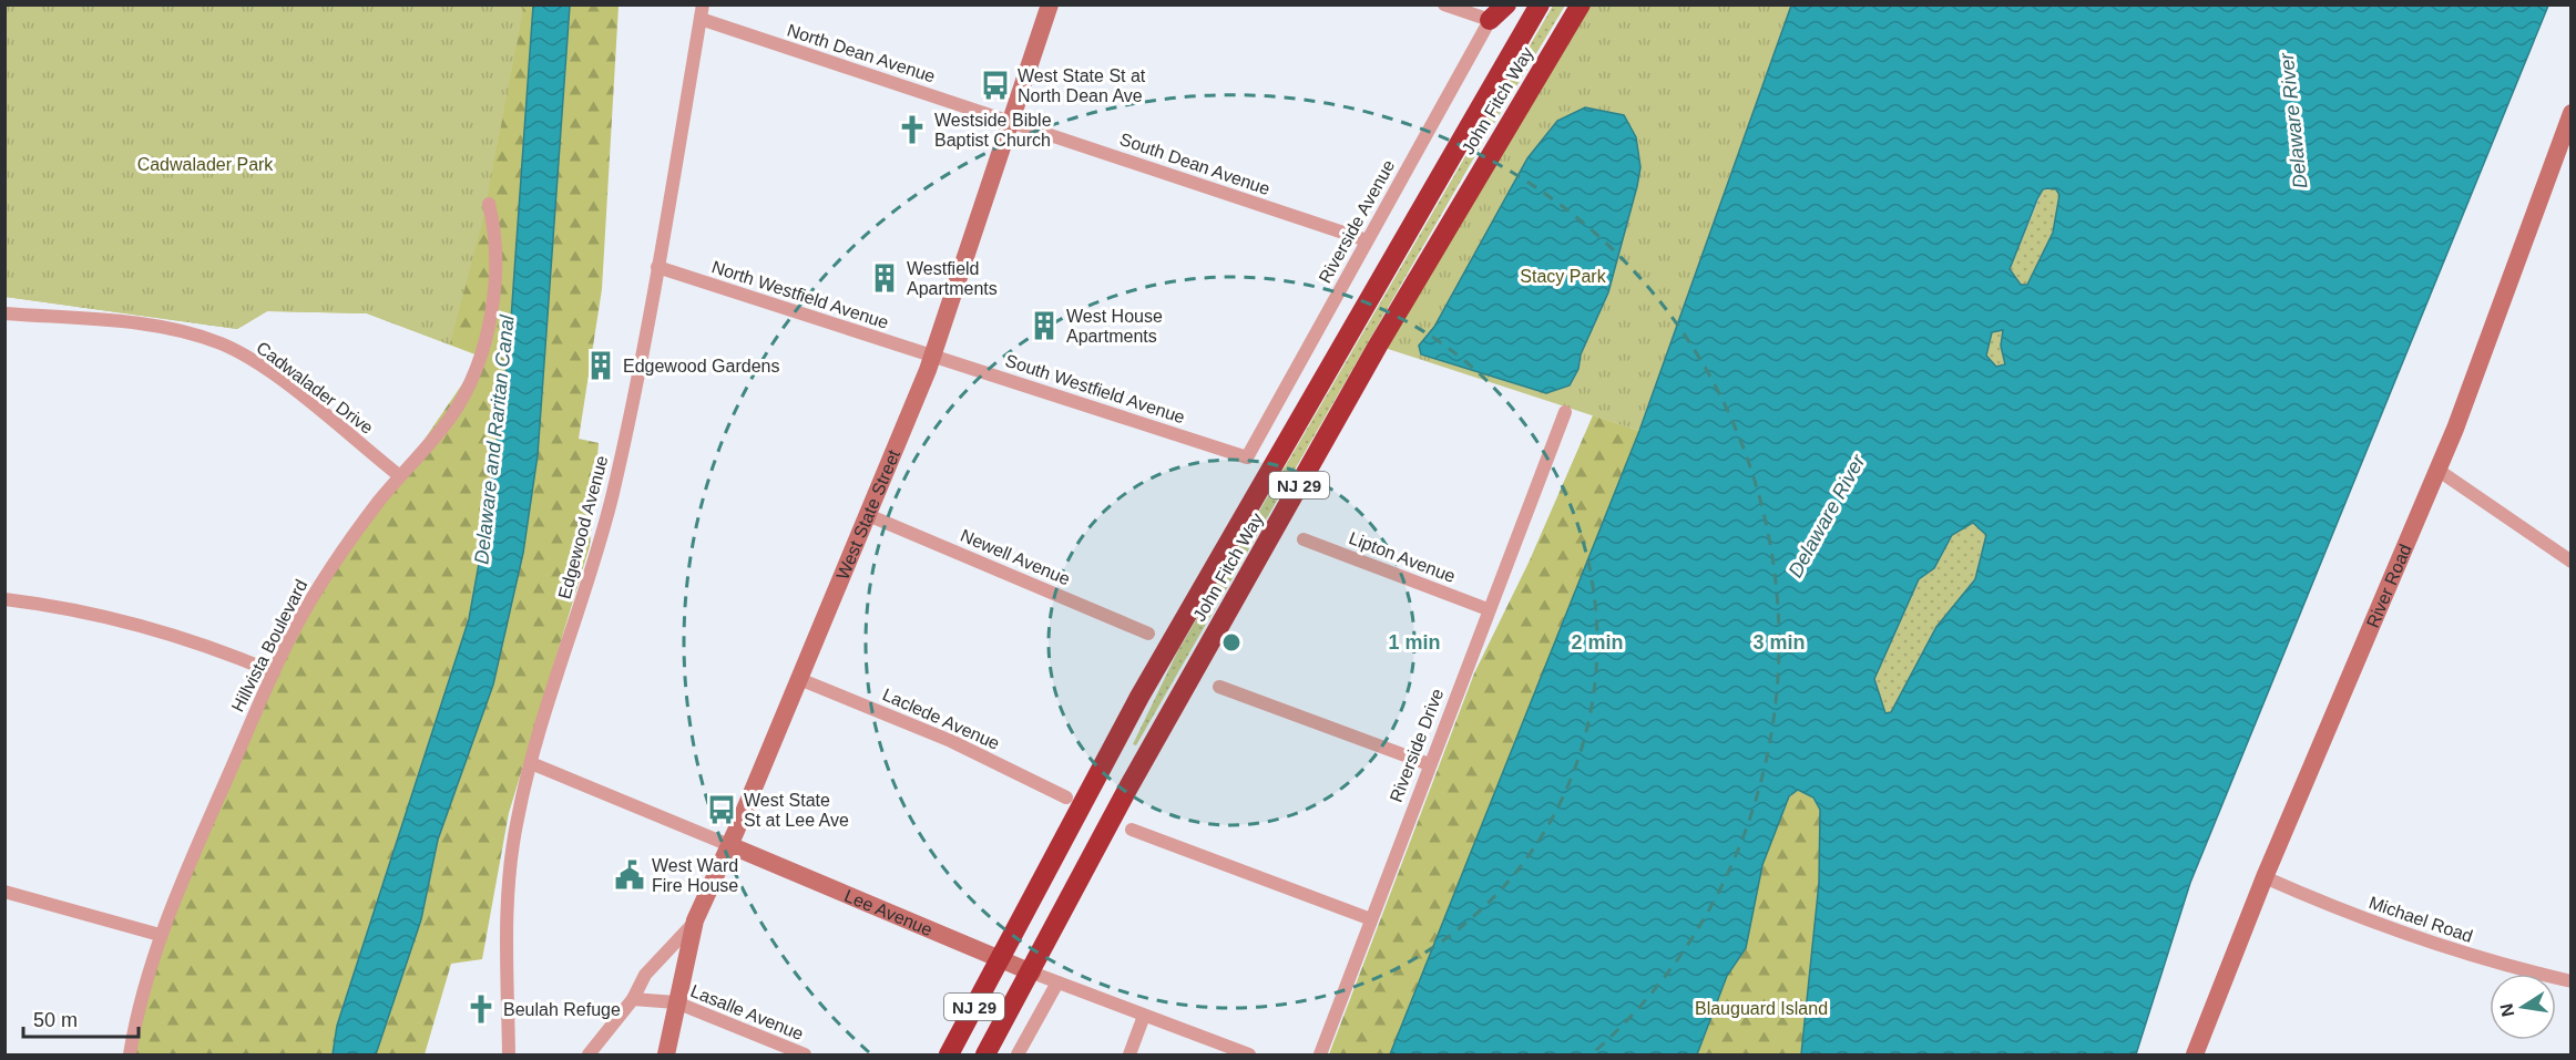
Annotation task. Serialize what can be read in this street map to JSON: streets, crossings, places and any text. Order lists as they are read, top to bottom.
{
  "streets": {
    "highway": ["John Fitch Way", "NJ 29"],
    "main road": ["West State Street", "River Road", "Lee Avenue"],
    "street": [
      "North Dean Avenue",
      "South Dean Avenue",
      "Riverside Avenue",
      "North Westfield Avenue",
      "Cadwalader Drive",
      "South Westfield Avenue",
      "Edgewood Avenue",
      "Newell Avenue",
      "Lipton Avenue",
      "Hillvista Boulevard",
      "Laclede Avenue",
      "Riverside Drive",
      "Michael Road",
      "Lasalle Avenue"
    ]
  },
  "crossings": [
    ["North Dean Avenue", "South Dean Avenue"],
    ["North Dean Avenue", "West State Street"],
    ["North Dean Avenue", "Edgewood Avenue"],
    ["John Fitch Way", "Lee Avenue"],
    ["South Dean Avenue", "Riverside Avenue"],
    ["South Dean Avenue", "West State Street"],
    ["Riverside Avenue", "South Westfield Avenue"],
    ["North Westfield Avenue", "South Westfield Avenue"],
    ["North Westfield Avenue", "West State Street"],
    ["North Westfield Avenue", "Edgewood Avenue"],
    ["Cadwalader Drive", "Hillvista Boulevard"],
    ["South Westfield Avenue", "West State Street"],
    ["West State Street", "Newell Avenue"],
    ["West State Street", "Laclede Avenue"],
    ["West State Street", "Lee Avenue"],
    ["Edgewood Avenue", "Lee Avenue"],
    ["Lipton Avenue", "Riverside Drive"],
    ["River Road", "Michael Road"]
  ],
  "water": ["Delaware River", "Delaware and Raritan Canal"],
  "parks": ["Cadwalader Park", "Stacy Park", "Blauguard Island"],
  "places": {
    "bus stop": ["West State St at North Dean Ave", "West State St at Lee Ave"],
    "church": ["Westside Bible Baptist Church", "Beulah Refuge"],
    "building": ["Westfield Apartments", "West House Apartments", "Edgewood Gardens"],
    "public building": ["West Ward Fire House"]
  },
  "scale_bar": "50 m",
  "north": "left",
  "rings": ["1 min", "2 min", "3 min"]
}
